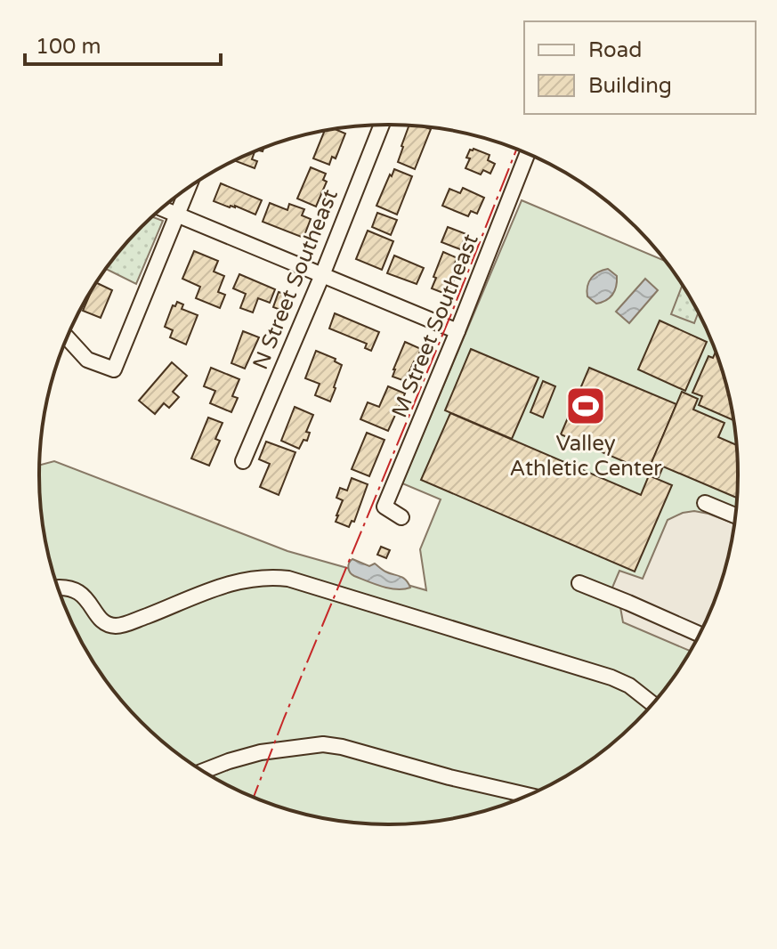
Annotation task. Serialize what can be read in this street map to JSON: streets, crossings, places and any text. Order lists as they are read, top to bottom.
{
  "streets": {
    "street": ["N Street Southeast", "M Street Southeast"]
  },
  "places": {
    "sports": ["Valley Athletic Center"]
  },
  "legend": ["Road", "Building"],
  "scale_bar": "100 m"
}
